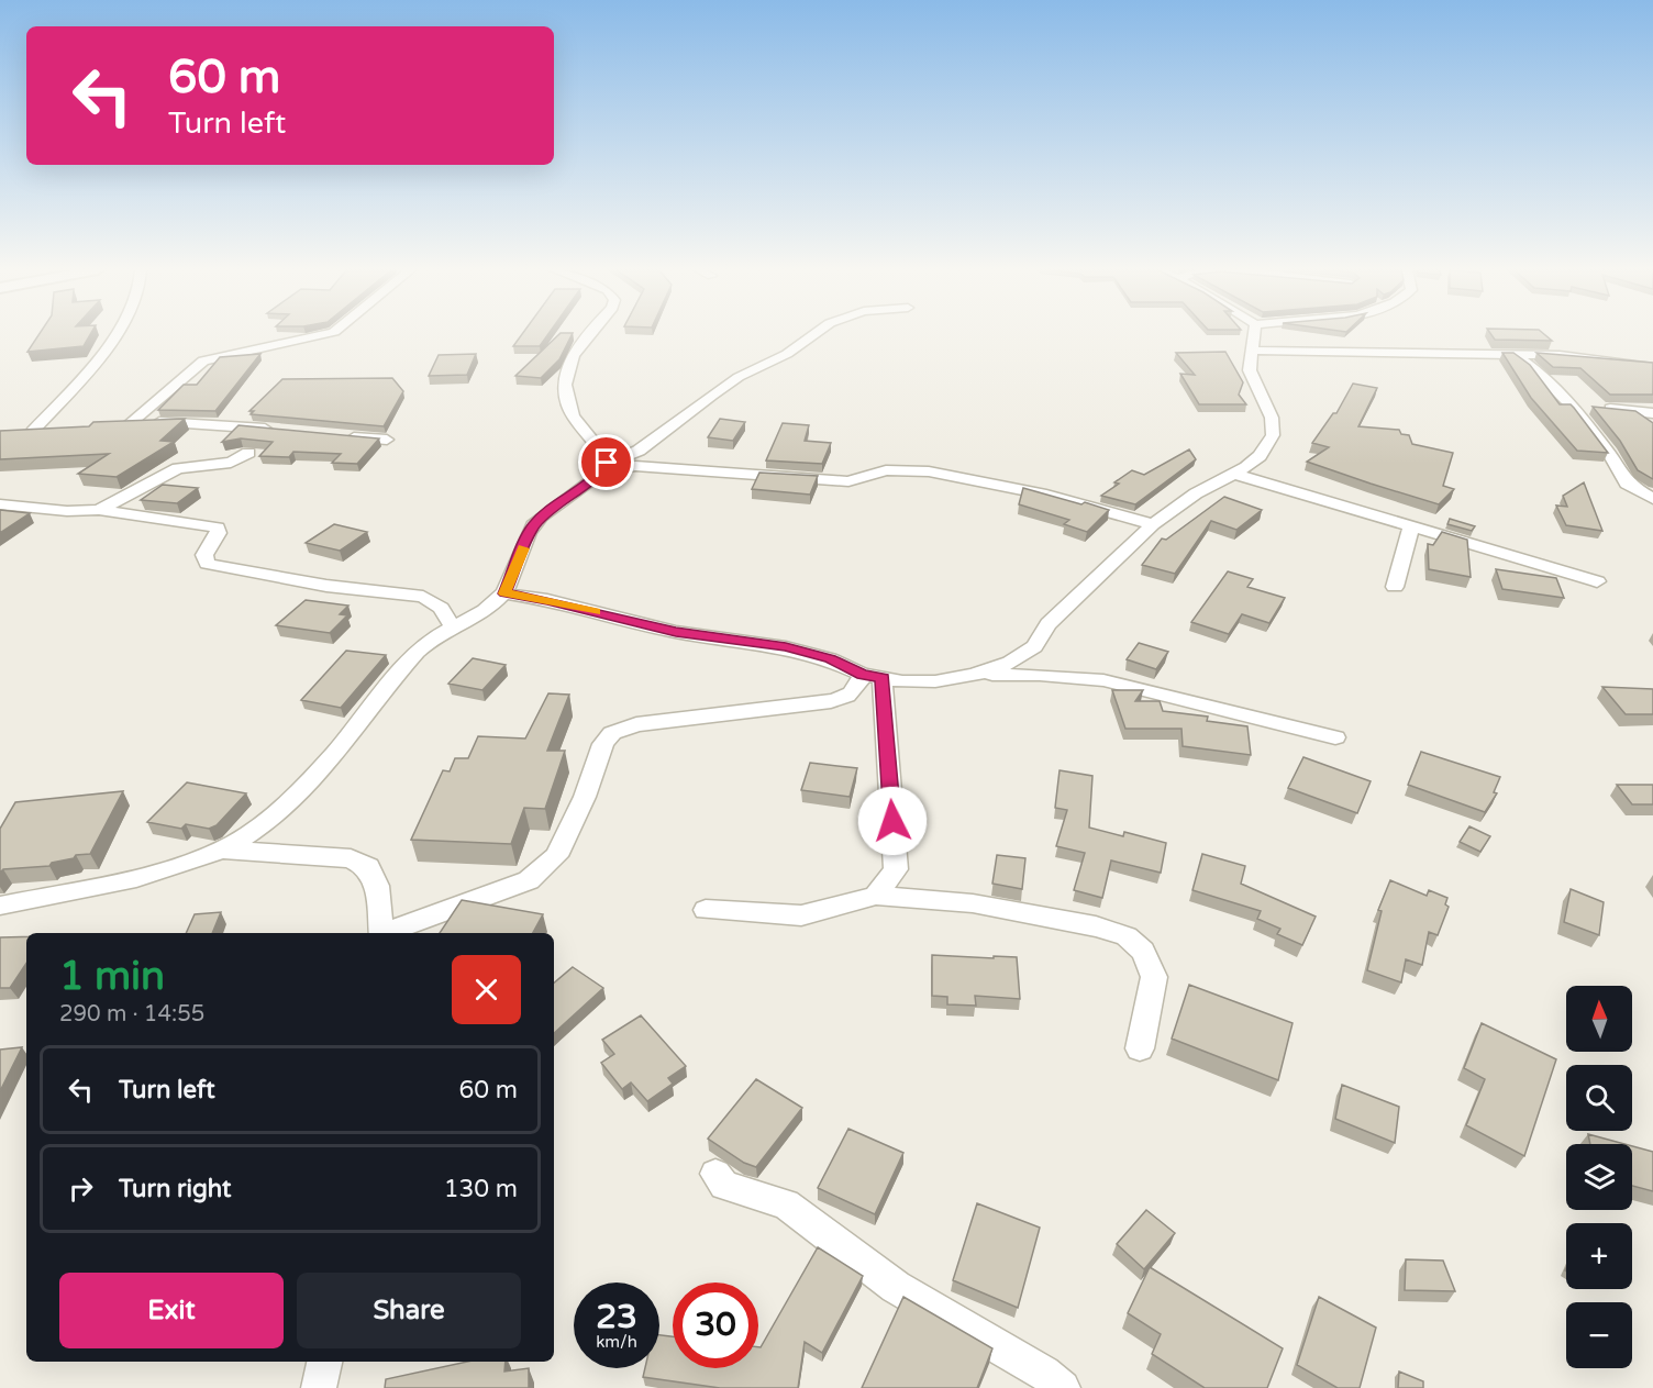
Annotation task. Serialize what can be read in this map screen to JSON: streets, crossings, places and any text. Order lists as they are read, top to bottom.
{
  "north": "top",
  "page": {
    "turn": ["60 m", "Turn left"],
    "heading": ["1 min", "290 m · 14:55"],
    "map_buttons": ["+", "−"],
    "list": [
      {
        "name": "Turn left",
        "value": "60 m"
      },
      {
        "name": "Turn right",
        "value": "130 m"
      }
    ],
    "buttons": ["Exit", "Share"],
    "speed": "23 km/h",
    "limit": "30"
  }
}
